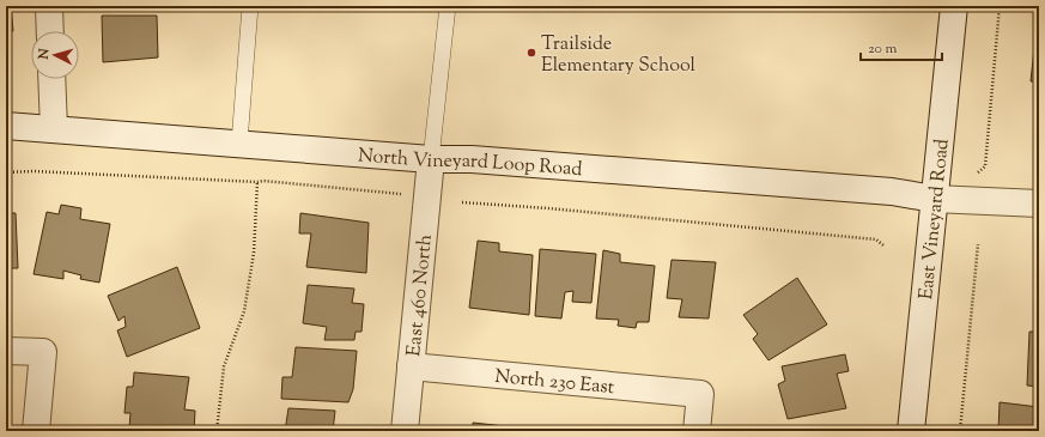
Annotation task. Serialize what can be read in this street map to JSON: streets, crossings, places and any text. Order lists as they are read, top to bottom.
{
  "streets": {
    "street": [
      "North Vineyard Loop Road",
      "East Vineyard Road",
      "East 460 North",
      "North 230 East"
    ]
  },
  "crossings": [
    ["North Vineyard Loop Road", "East Vineyard Road"],
    ["North Vineyard Loop Road", "East 460 North"],
    ["East 460 North", "North 230 East"]
  ],
  "places": ["Trailside Elementary School"],
  "scale_bar": "20 m",
  "north": "left"
}
